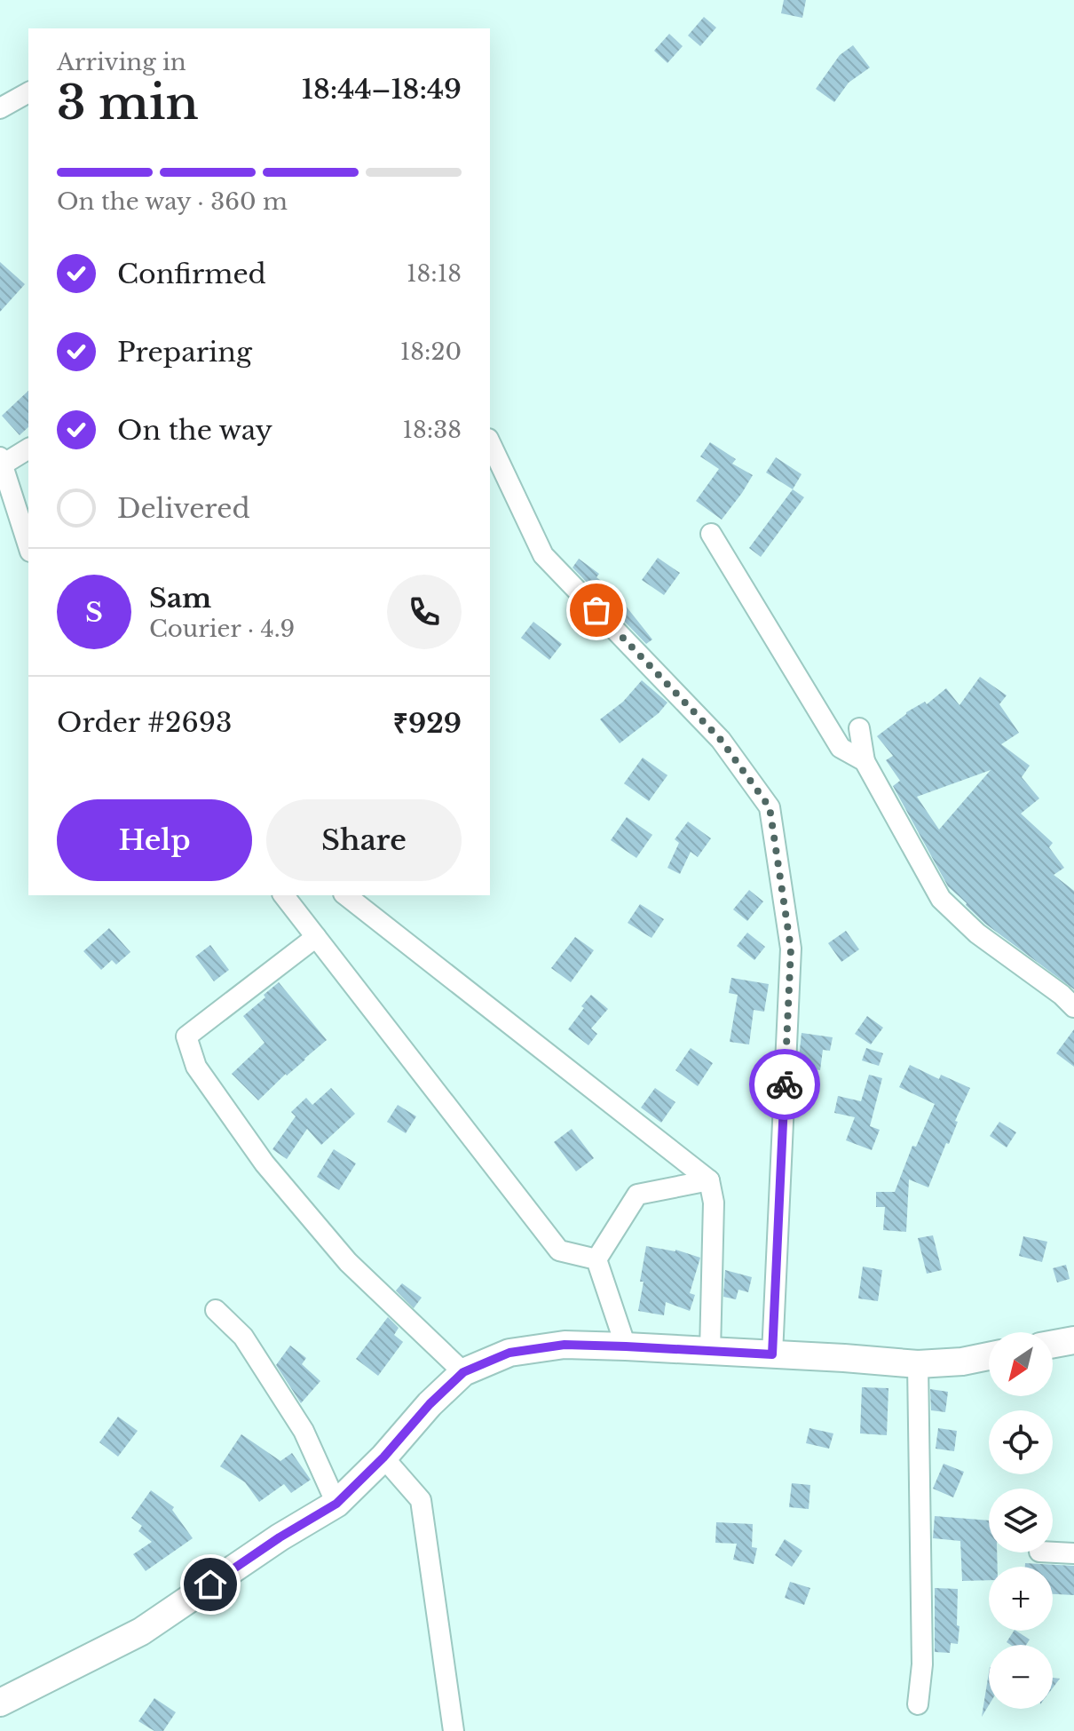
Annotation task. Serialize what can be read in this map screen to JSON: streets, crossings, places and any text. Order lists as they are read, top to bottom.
{
  "north": "bottom left",
  "page": {
    "heading": ["3 min", "Arriving in", "18:44–18:49"],
    "panel": [
      "Sam",
      "Courier · 4.9",
      "Order #2693",
      "₹929"
    ],
    "bar": "On the way · 360 m",
    "list": [
      ["Confirmed", "18:18"],
      ["Preparing", "18:20"],
      ["On the way", "18:38"],
      "Delivered"
    ],
    "round": "S",
    "buttons": ["Help", "Share"],
    "map_buttons": ["+", "−"]
  }
}
